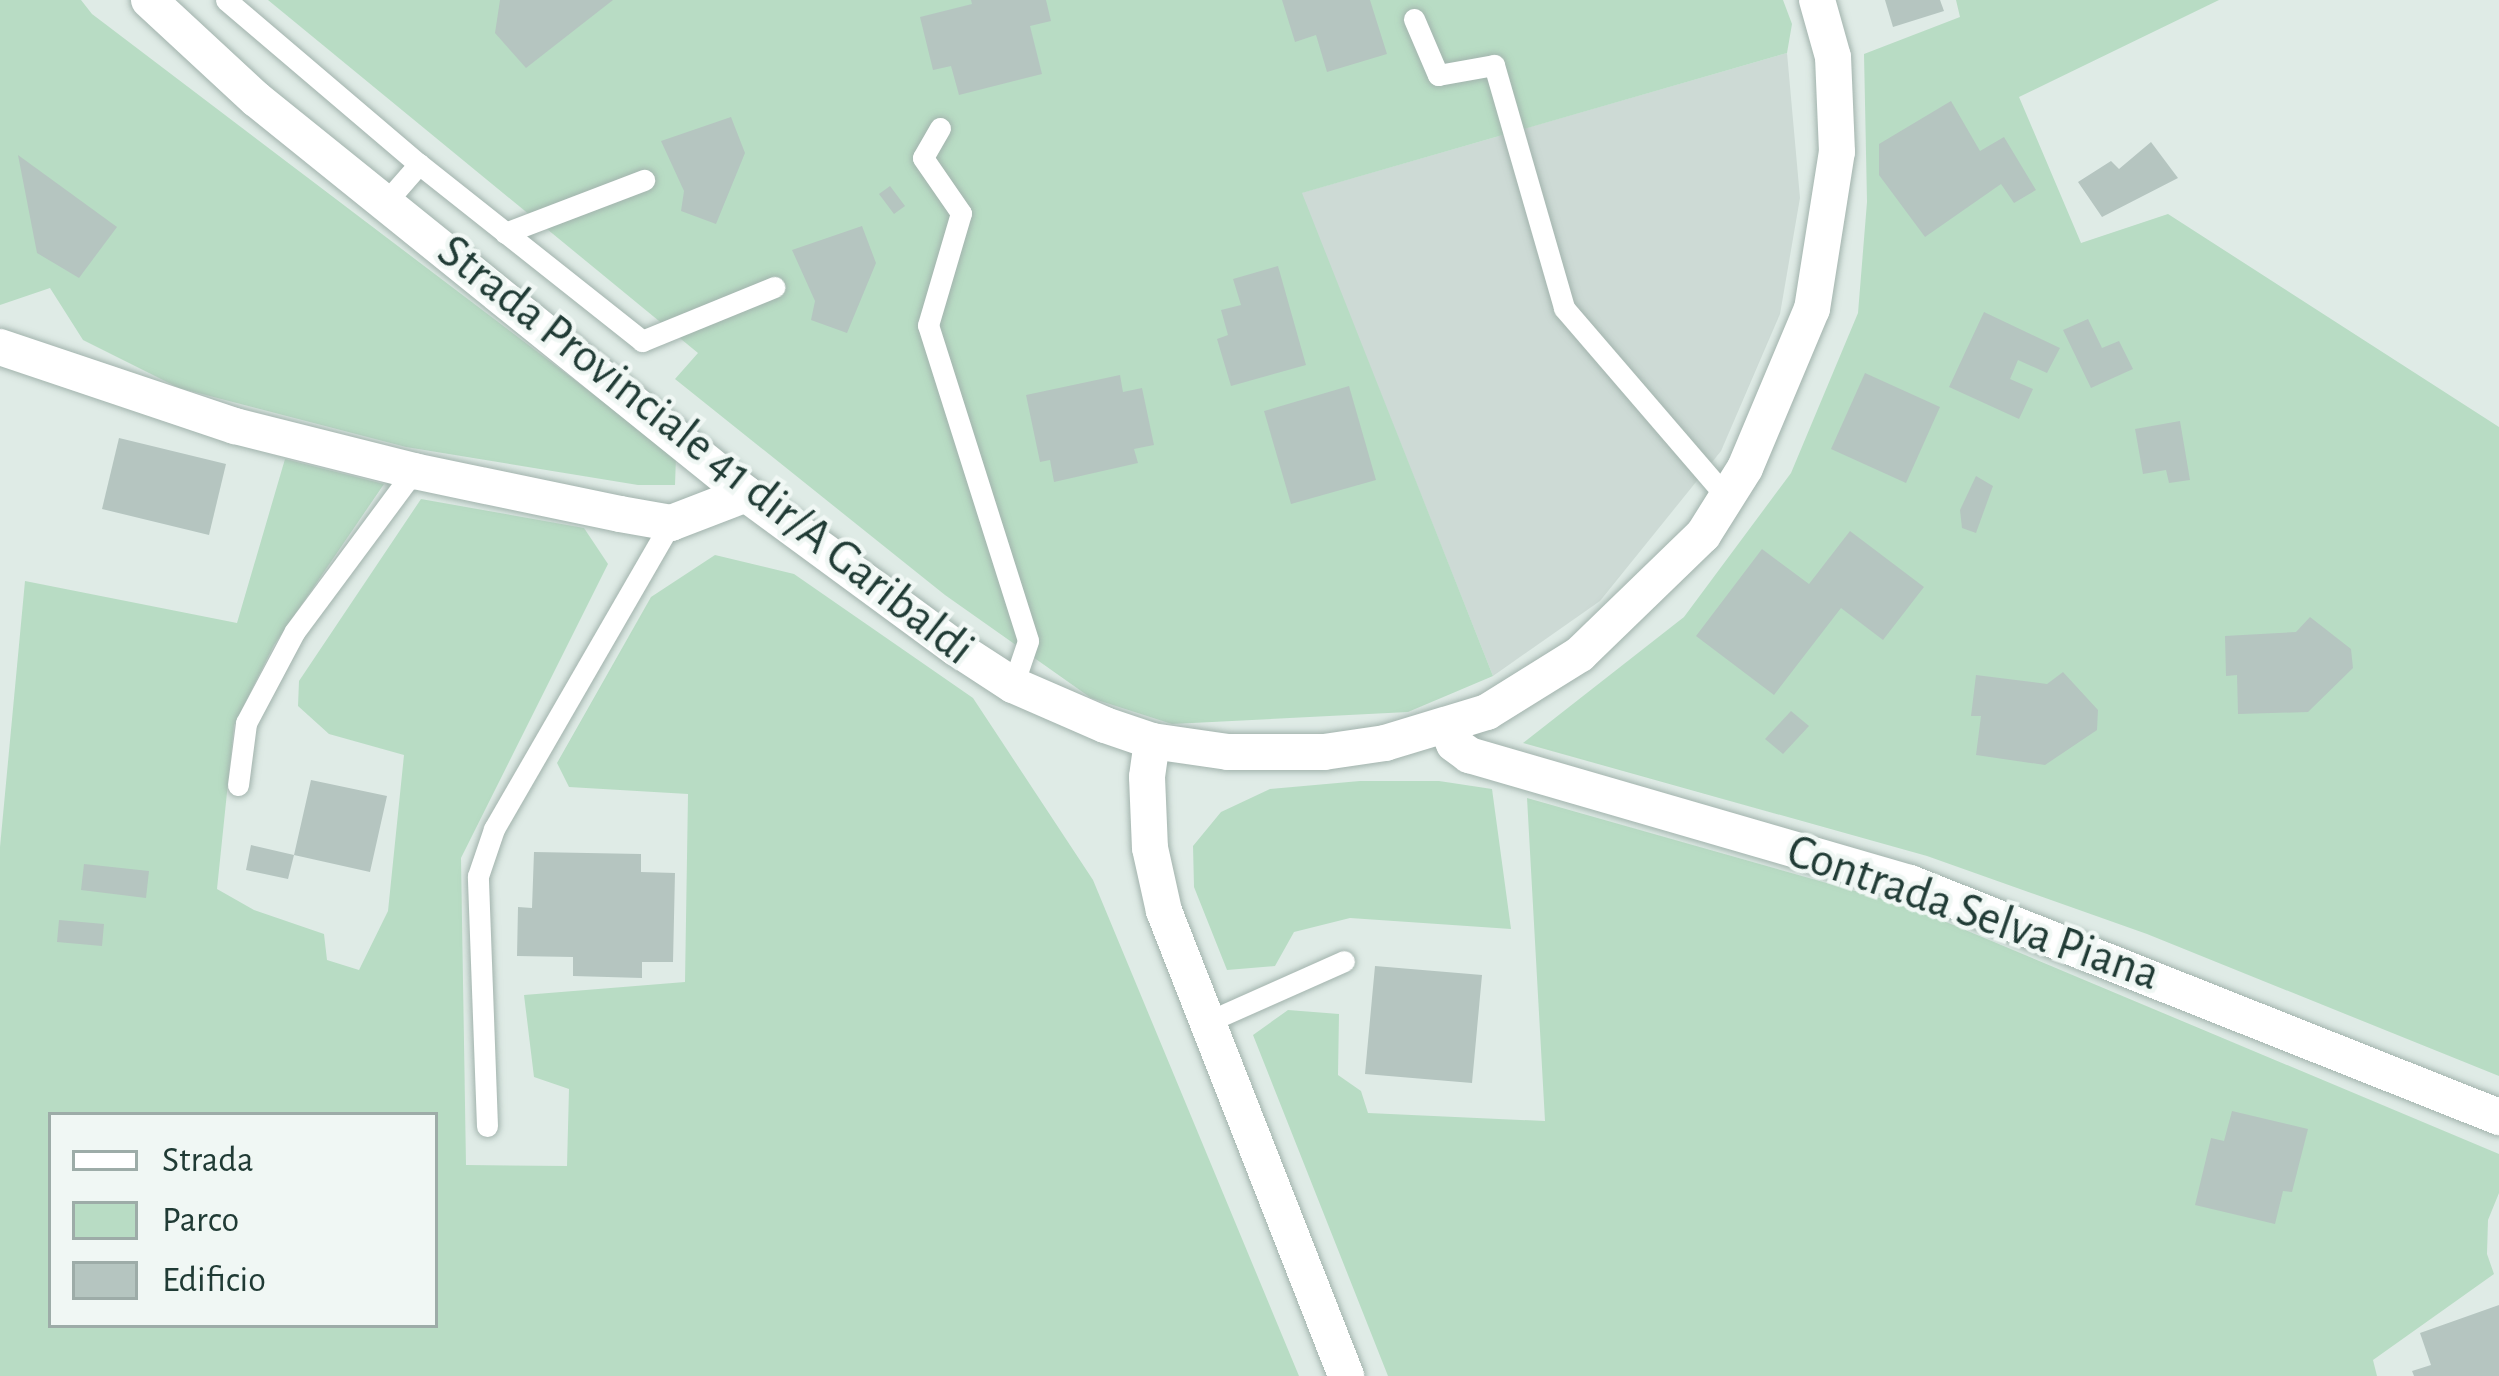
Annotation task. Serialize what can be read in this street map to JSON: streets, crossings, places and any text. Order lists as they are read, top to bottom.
{
  "streets": {
    "main road": ["Strada Provinciale 41 dir/A Garibaldi", "Contrada Selva Piana"]
  },
  "crossings": [
    ["Strada Provinciale 41 dir/A Garibaldi", "Contrada Selva Piana"]
  ],
  "legend": ["Strada", "Parco", "Edificio"]
}
